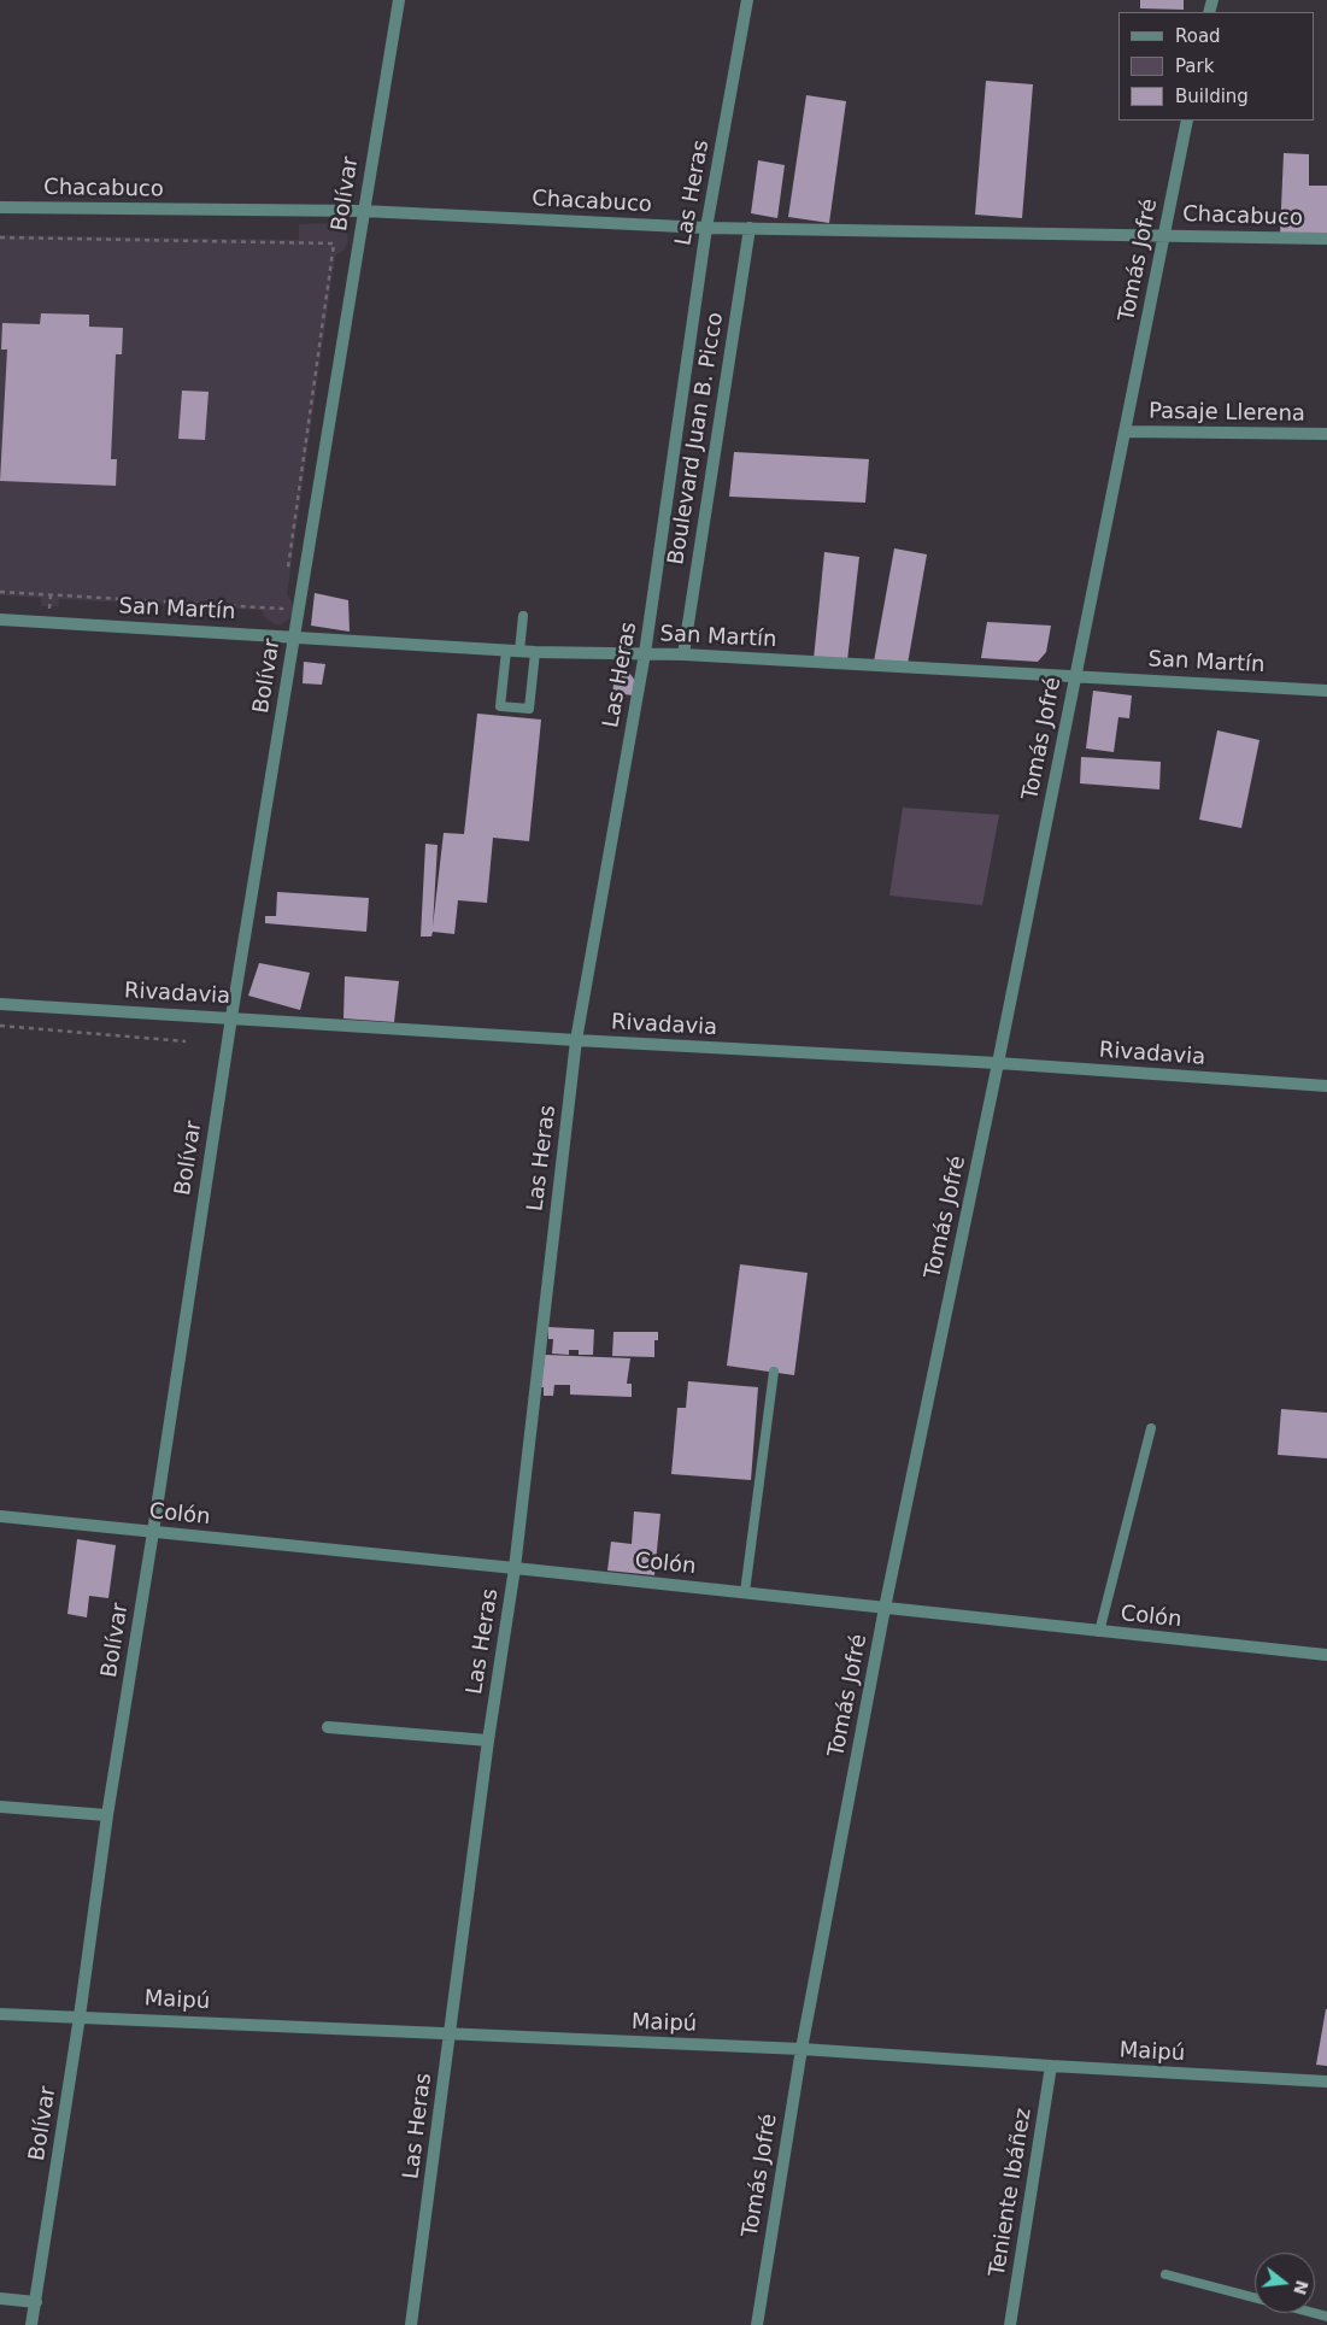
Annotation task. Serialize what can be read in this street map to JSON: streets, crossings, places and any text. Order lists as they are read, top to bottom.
{
  "streets": {
    "street": [
      "Chacabuco",
      "Las Heras",
      "Bolívar",
      "Tomás Jofré",
      "Pasaje Llerena",
      "Boulevard Juan B. Picco",
      "San Martín",
      "Rivadavia",
      "Colón",
      "Maipú",
      "Teniente Ibáñez"
    ]
  },
  "crossings": [
    ["Chacabuco", "Las Heras"],
    ["Chacabuco", "Bolívar"],
    ["Chacabuco", "Tomás Jofré"],
    ["Chacabuco", "Boulevard Juan B. Picco"],
    ["Las Heras", "San Martín"],
    ["Las Heras", "Rivadavia"],
    ["Las Heras", "Colón"],
    ["Las Heras", "Maipú"],
    ["Bolívar", "San Martín"],
    ["Bolívar", "Rivadavia"],
    ["Bolívar", "Colón"],
    ["Bolívar", "Maipú"],
    ["Tomás Jofré", "Pasaje Llerena"],
    ["Tomás Jofré", "San Martín"],
    ["Tomás Jofré", "Rivadavia"],
    ["Tomás Jofré", "Colón"],
    ["Tomás Jofré", "Maipú"],
    ["Boulevard Juan B. Picco", "San Martín"],
    ["Maipú", "Teniente Ibáñez"]
  ],
  "legend": ["Road", "Park", "Building"],
  "north": "right"
}
